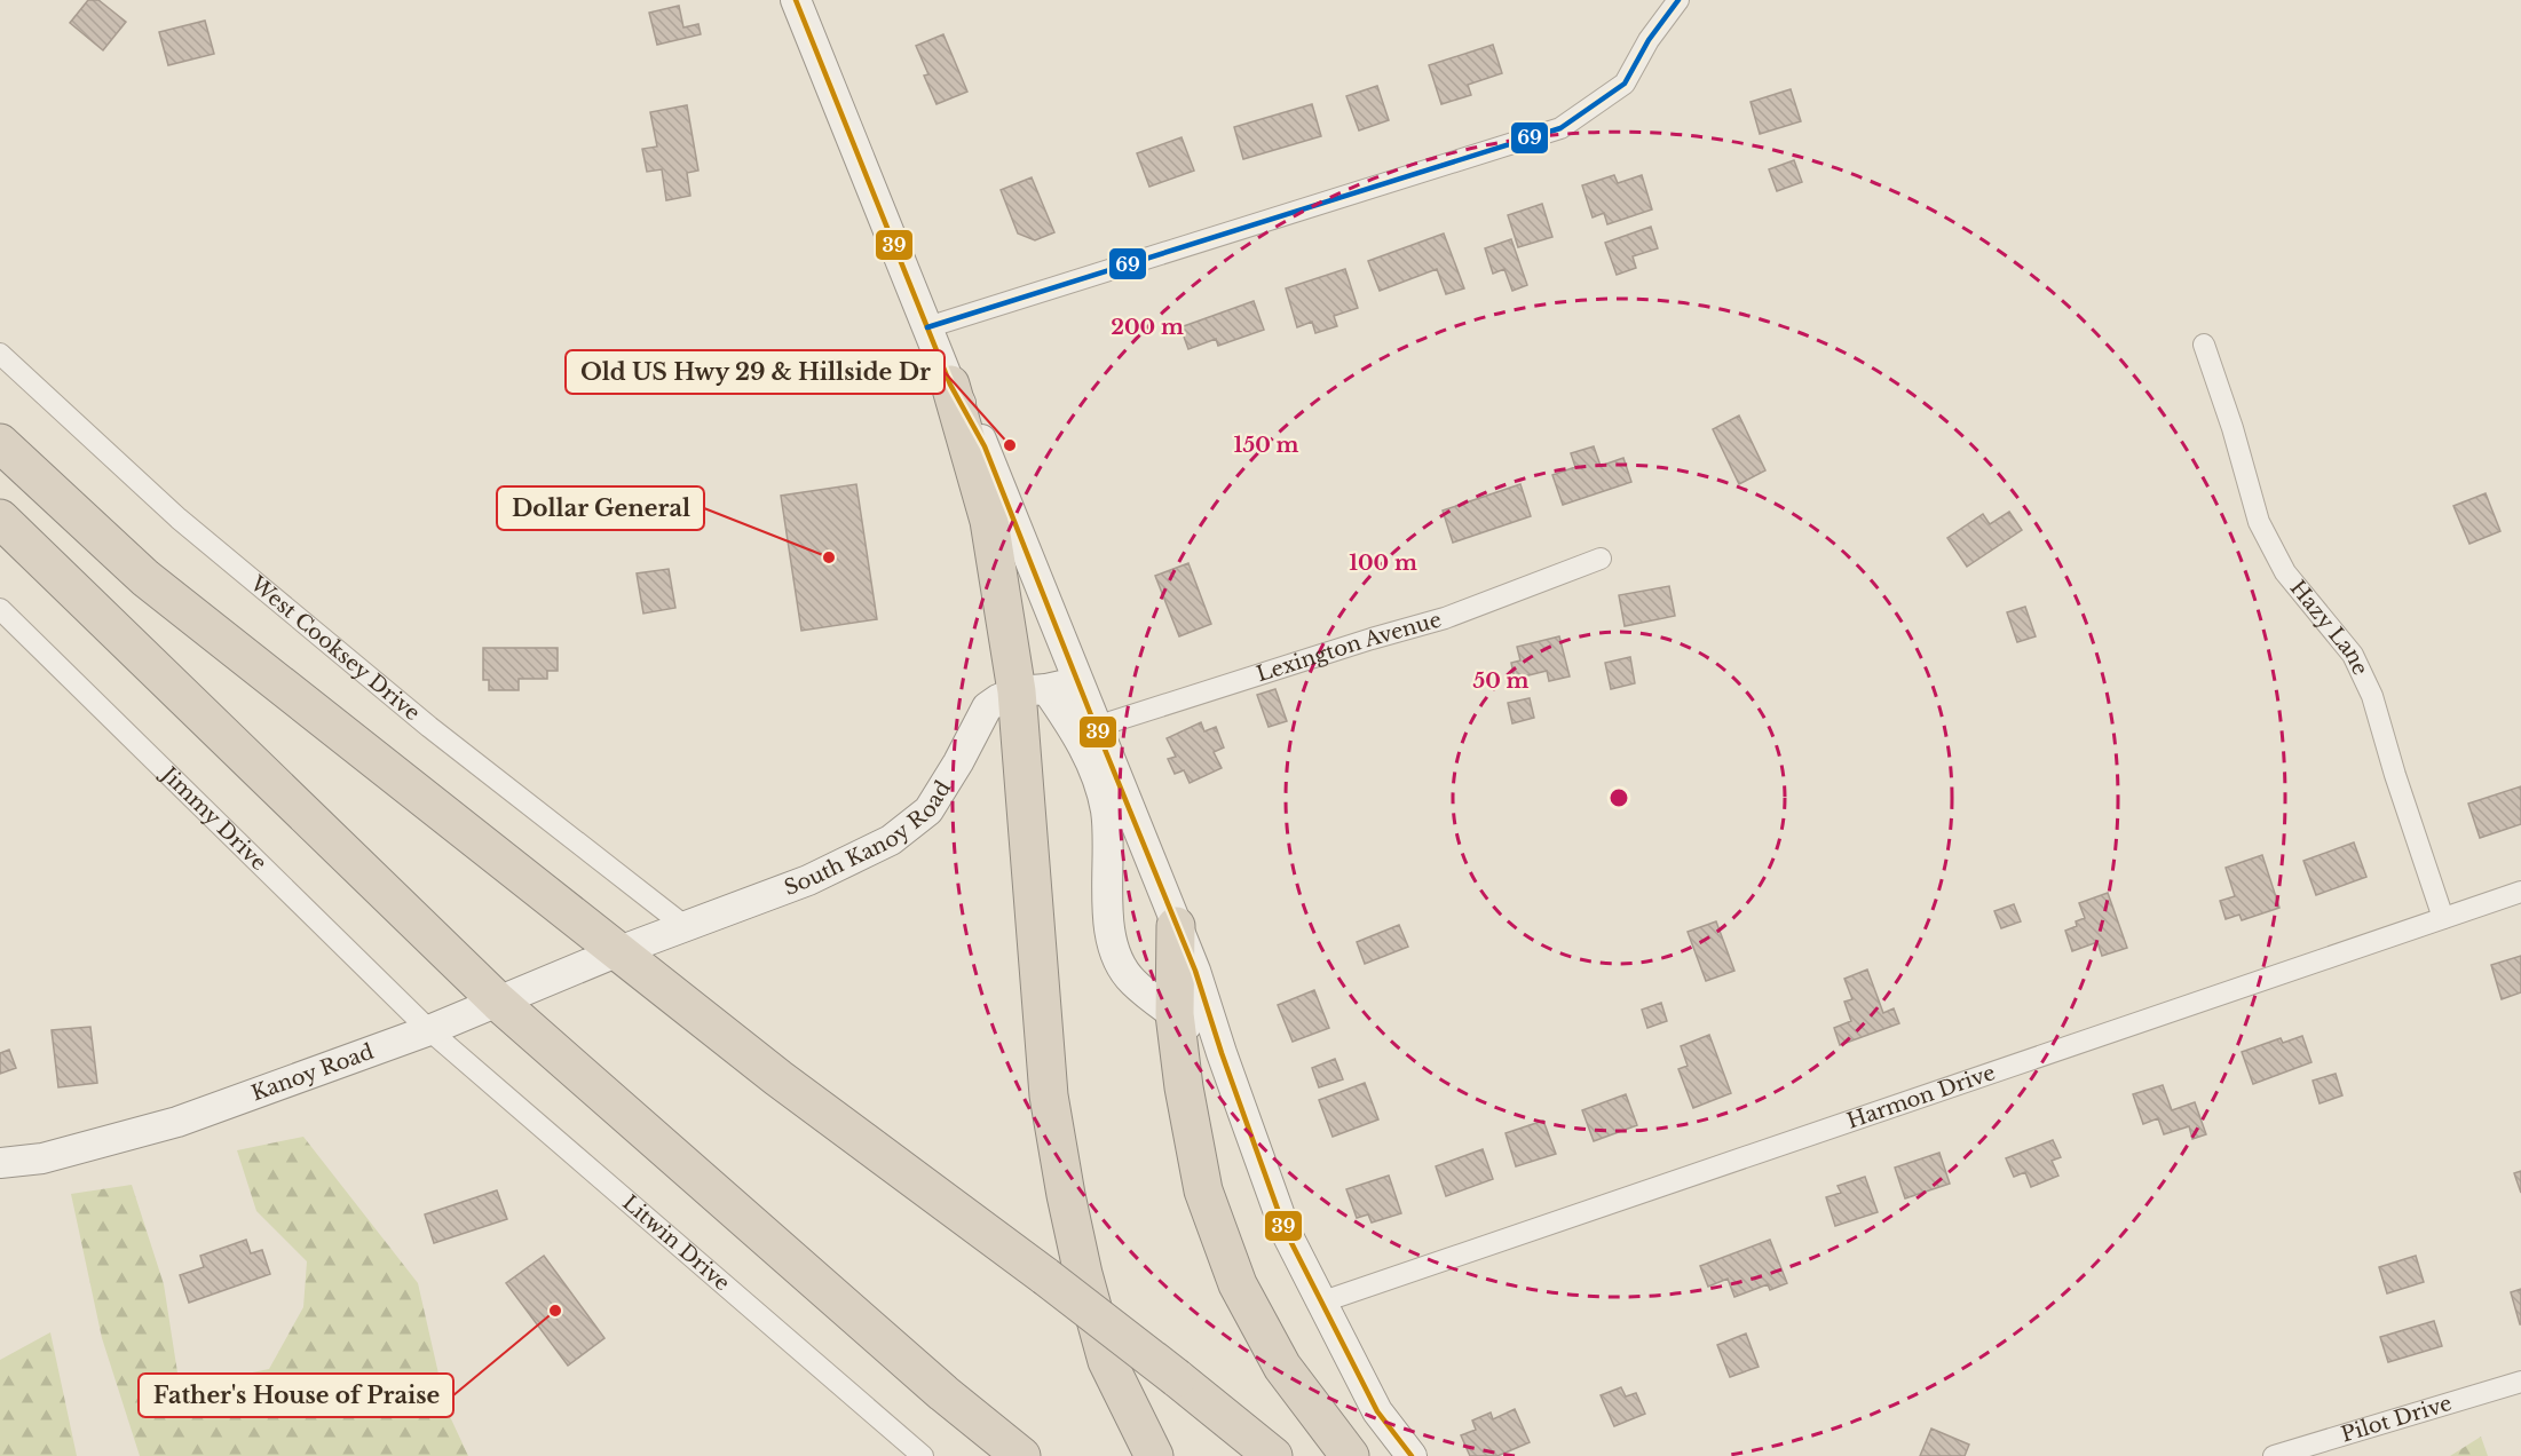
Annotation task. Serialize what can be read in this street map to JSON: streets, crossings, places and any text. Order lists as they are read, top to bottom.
{
  "streets": {
    "street": [
      "Hazy Lane",
      "Lexington Avenue",
      "West Cooksey Drive",
      "Jimmy Drive",
      "South Kanoy Road",
      "Kanoy Road",
      "Harmon Drive",
      "Litwin Drive",
      "Pilot Drive"
    ]
  },
  "crossings": [
    ["Hazy Lane", "Harmon Drive"],
    ["West Cooksey Drive", "South Kanoy Road"],
    ["Jimmy Drive", "Kanoy Road"],
    ["Jimmy Drive", "Litwin Drive"],
    ["South Kanoy Road", "Kanoy Road"],
    ["Kanoy Road", "Litwin Drive"]
  ],
  "places": ["Old US Hwy 29 & Hillside Dr", "Dollar General", "Father's House of Praise"],
  "lines": ["transit line 39", "transit line 69"],
  "rings": [
    "200 m",
    "150 m",
    "100 m",
    "50 m"
  ]
}
